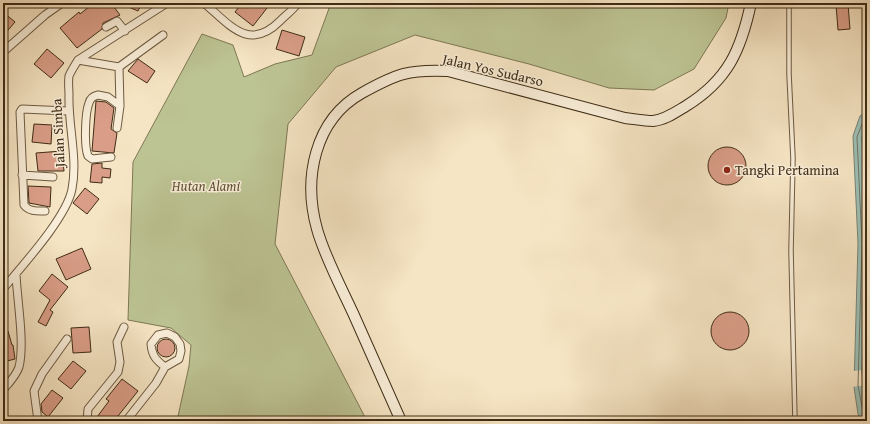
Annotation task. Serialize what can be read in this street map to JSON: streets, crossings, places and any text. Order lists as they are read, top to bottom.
{
  "streets": {
    "main road": ["Jalan Yos Sudarso"],
    "street": ["Jalan Simba"]
  },
  "parks": ["Hutan Alami"],
  "places": ["Tangki Pertamina"]
}
